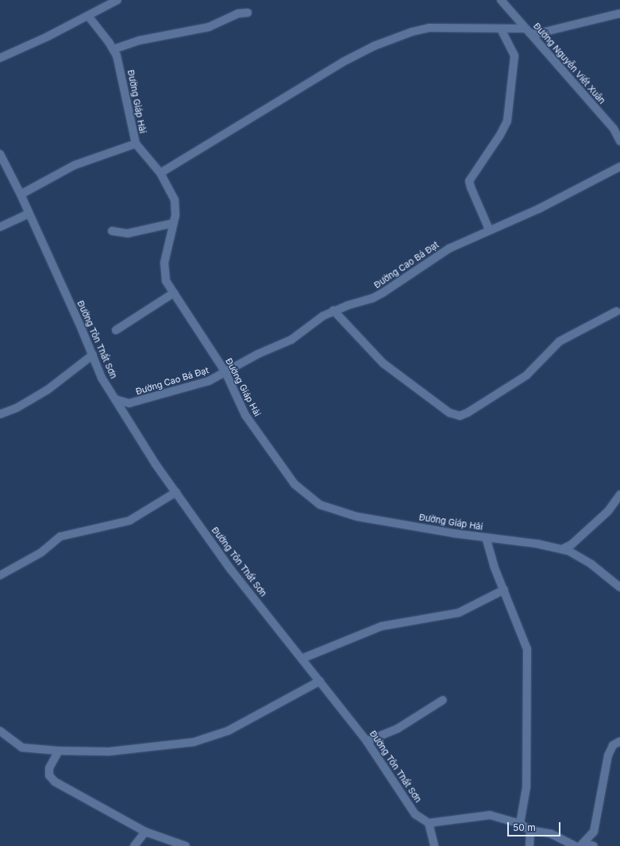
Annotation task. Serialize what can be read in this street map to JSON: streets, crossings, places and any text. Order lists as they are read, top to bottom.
{
  "streets": {
    "street": [
      "Đường Nguyễn Viết Xuân",
      "Đường Giáp Hải",
      "Đường Cao Bá Đạt",
      "Đường Tôn Thất Sơn"
    ]
  },
  "crossings": [
    ["Đường Giáp Hải", "Đường Cao Bá Đạt"],
    ["Đường Cao Bá Đạt", "Đường Tôn Thất Sơn"]
  ],
  "scale_bar": "50 m"
}
